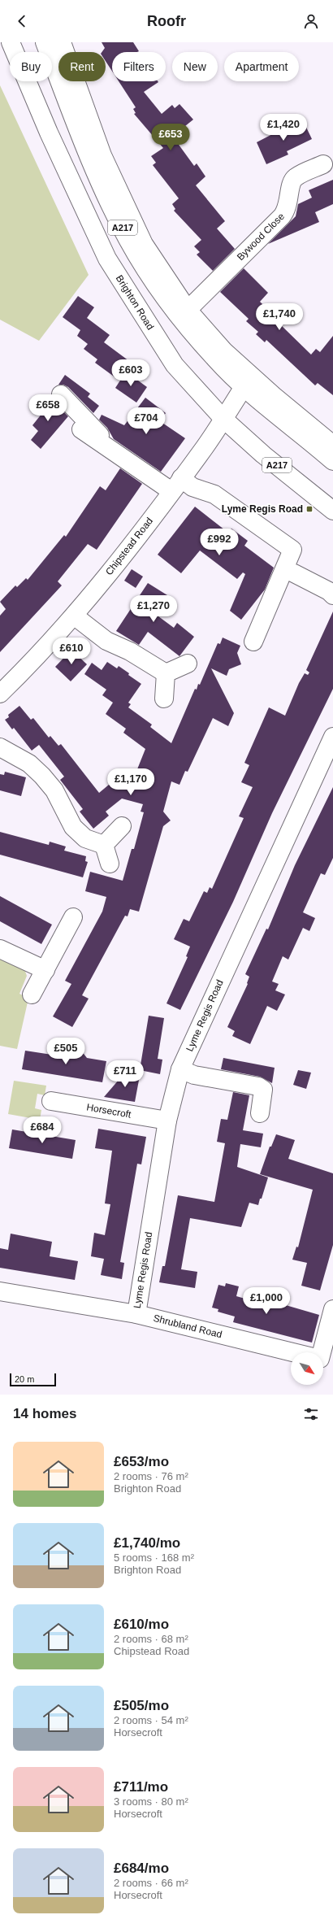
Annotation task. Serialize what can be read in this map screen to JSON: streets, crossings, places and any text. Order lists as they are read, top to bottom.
{
  "streets": {
    "main road": [
      "A217",
      "Bywood Close",
      "Brighton Road",
      "Chipstead Road",
      "Lyme Regis Road",
      "Horsecroft",
      "Shrubland Road"
    ]
  },
  "crossings": [
    ["A217", "Chipstead Road"],
    ["Brighton Road", "Chipstead Road"],
    ["Lyme Regis Road", "Horsecroft"],
    ["Lyme Regis Road", "Shrubland Road"]
  ],
  "places": {
    "transit": ["Lyme Regis Road"]
  },
  "scale_bar": "20 m",
  "north": "bottom right",
  "page": {
    "header": "Roofr",
    "chip": [
      "Buy",
      "Rent",
      "Filters",
      "New",
      "Apartment"
    ],
    "price": [
      "£1,420",
      "£653",
      "£1,740",
      "£603",
      "£658",
      "£704",
      "£992",
      "£1,270",
      "£610",
      "£1,170",
      "£505",
      "£711",
      "£684",
      "£1,000"
    ],
    "scale": "20 m",
    "heading": "14 homes",
    "list": [
      {
        "name": "£653/mo",
        "note": "2 rooms · 76 m² · Brighton Road"
      },
      {
        "name": "£1,740/mo",
        "note": "5 rooms · 168 m² · Brighton Road"
      },
      {
        "name": "£610/mo",
        "note": "2 rooms · 68 m² · Chipstead Road"
      },
      {
        "name": "£505/mo",
        "note": "2 rooms · 54 m² · Horsecroft"
      },
      {
        "name": "£711/mo",
        "note": "3 rooms · 80 m² · Horsecroft"
      },
      {
        "name": "£684/mo",
        "note": "2 rooms · 66 m² · Horsecroft"
      }
    ]
  }
}
